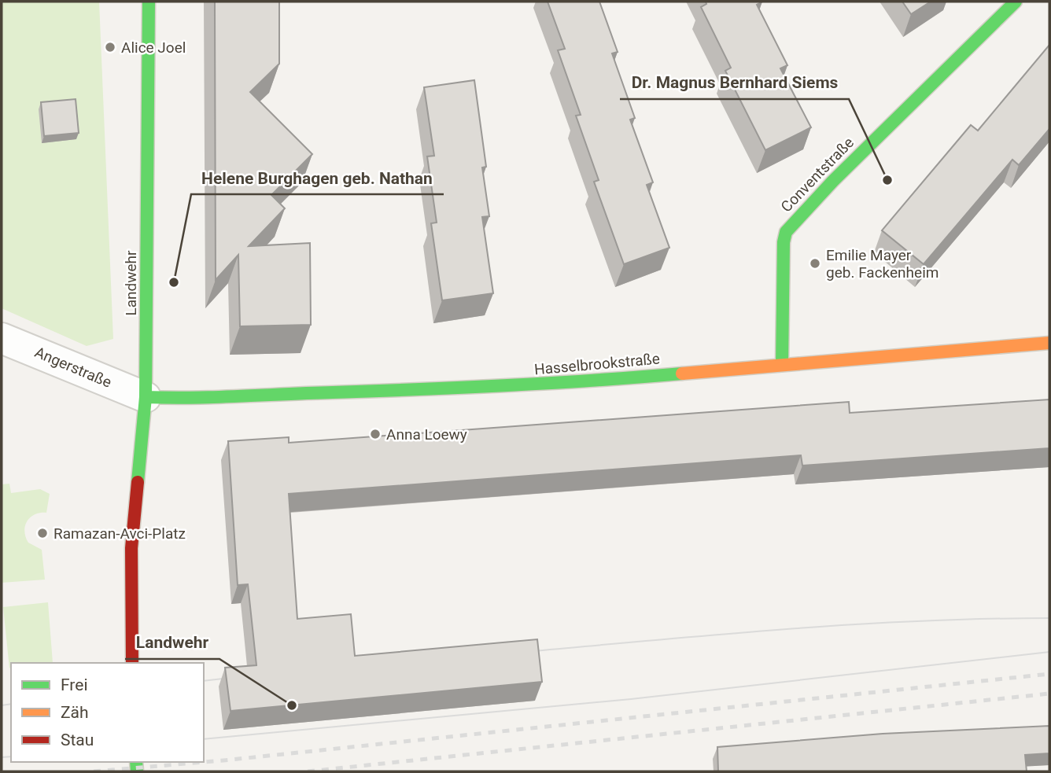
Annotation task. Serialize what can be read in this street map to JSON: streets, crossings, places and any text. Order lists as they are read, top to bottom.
{
  "streets": {
    "street": [
      "Conventstraße",
      "Landwehr",
      "Hasselbrookstraße",
      "Angerstraße"
    ]
  },
  "crossings": [
    ["Conventstraße", "Hasselbrookstraße"],
    ["Landwehr", "Hasselbrookstraße"],
    ["Landwehr", "Angerstraße"],
    ["Hasselbrookstraße", "Angerstraße"]
  ],
  "places": [
    "Alice Joel",
    "Dr. Magnus Bernhard Siems",
    "Emilie Mayer geb. Fackenheim",
    "Helene Burghagen geb. Nathan",
    "Anna Loewy",
    "Ramazan-Avci-Platz",
    "Landwehr"
  ],
  "legend": ["Frei", "Zäh", "Stau"]
}
